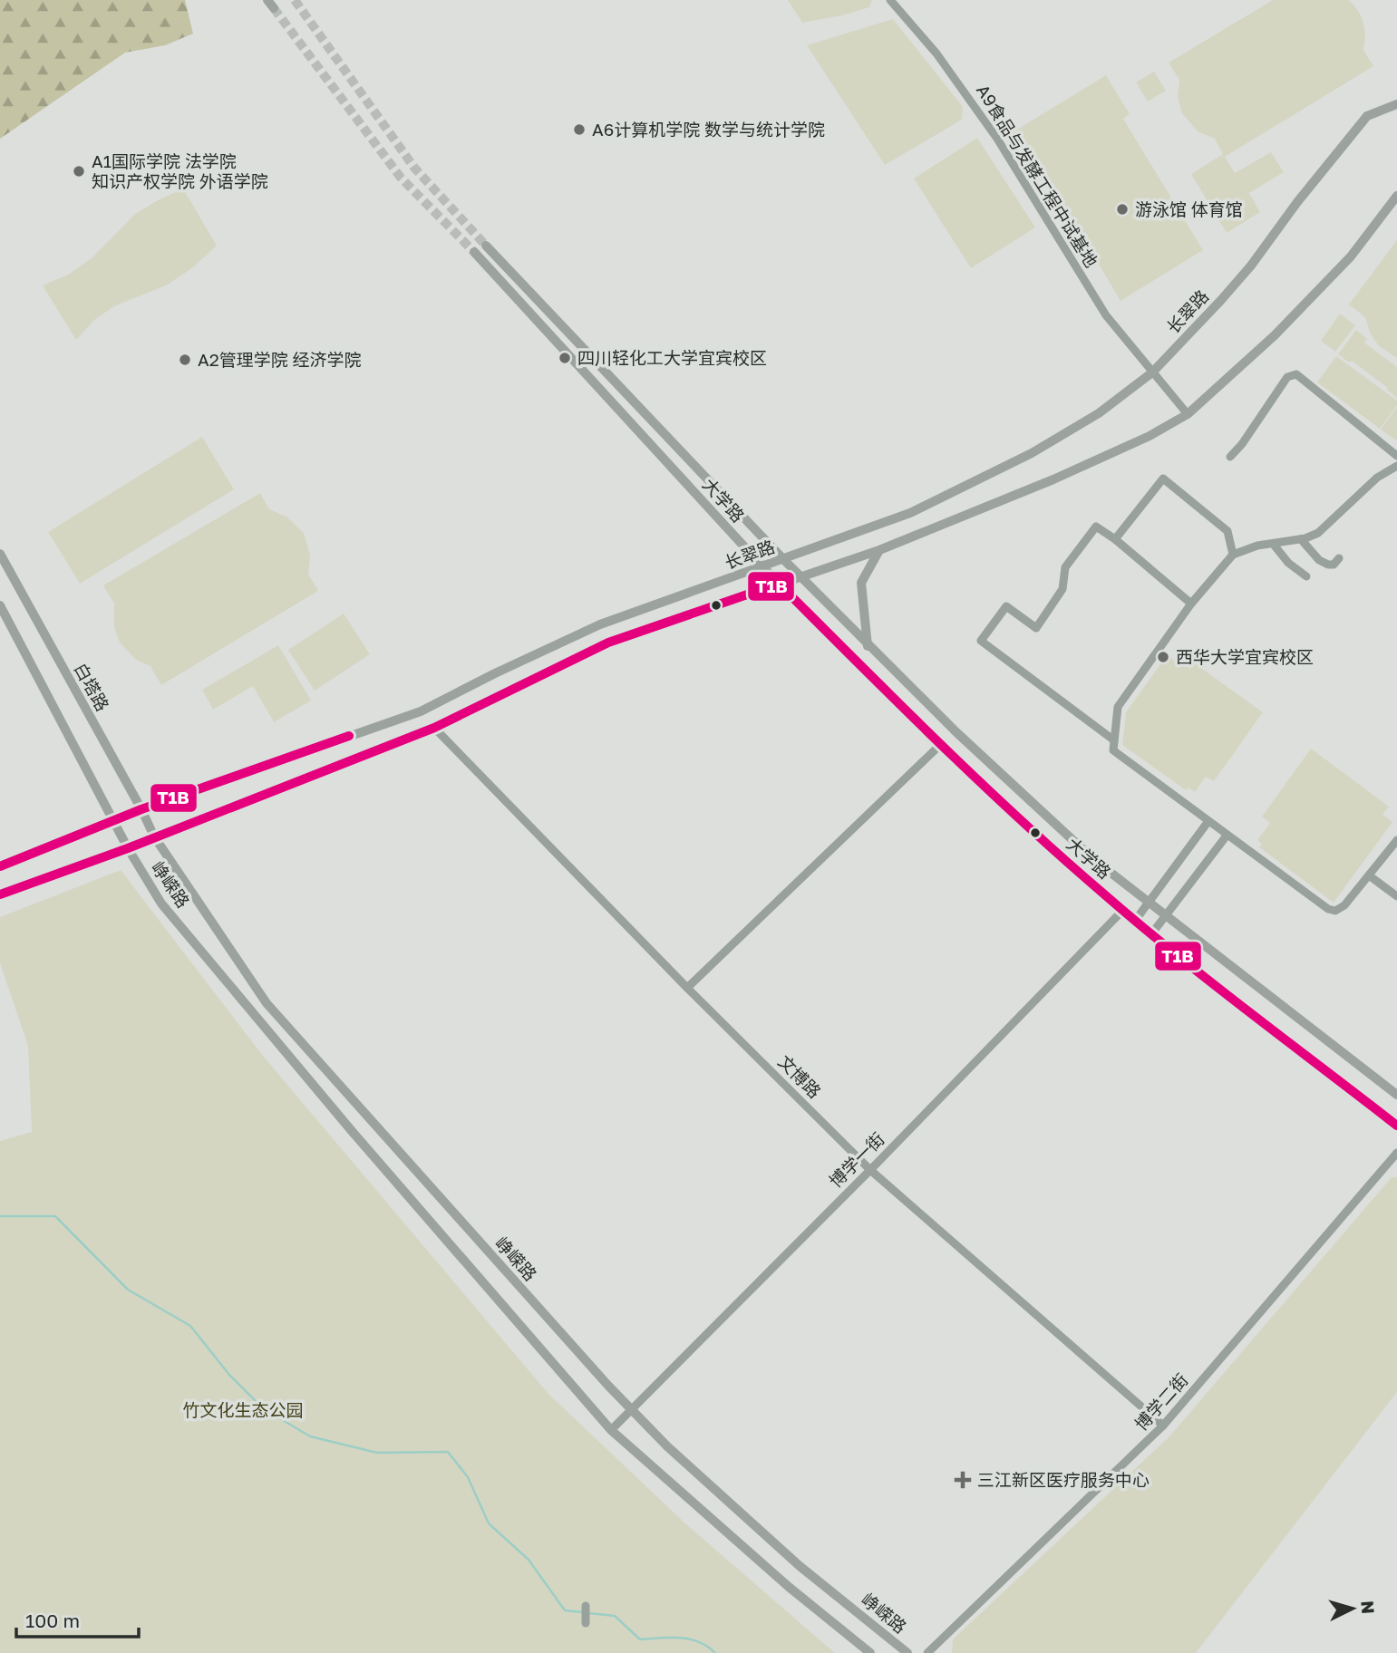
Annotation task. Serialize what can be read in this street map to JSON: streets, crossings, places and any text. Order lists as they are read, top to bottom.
{
  "streets": {
    "main road": [
      "长翠路",
      "大学路",
      "白塔路",
      "峥嵘路"
    ],
    "street": [
      "A9食品与发酵工程中试基地",
      "文博路",
      "博学一街",
      "博学二街"
    ]
  },
  "crossings": [
    ["A9食品与发酵工程中试基地", "长翠路"],
    ["长翠路", "大学路"],
    ["长翠路", "白塔路"],
    ["长翠路", "峥嵘路"],
    ["长翠路", "文博路"],
    ["大学路", "博学一街"],
    ["白塔路", "峥嵘路"],
    ["峥嵘路", "博学一街"],
    ["文博路", "博学一街"],
    ["文博路", "博学二街"]
  ],
  "parks": ["竹文化生态公园"],
  "places": {
    "other": [
      "A6计算机学院 数学与统计学院",
      "A1国际学院 法学院 知识产权学院 外语学院",
      "游泳馆 体育馆",
      "四川轻化工大学宜宾校区",
      "A2管理学院 经济学院",
      "西华大学宜宾校区"
    ],
    "health": ["三江新区医疗服务中心"]
  },
  "lines": ["transit line T1B"],
  "scale_bar": "100 m",
  "north": "right"
}
